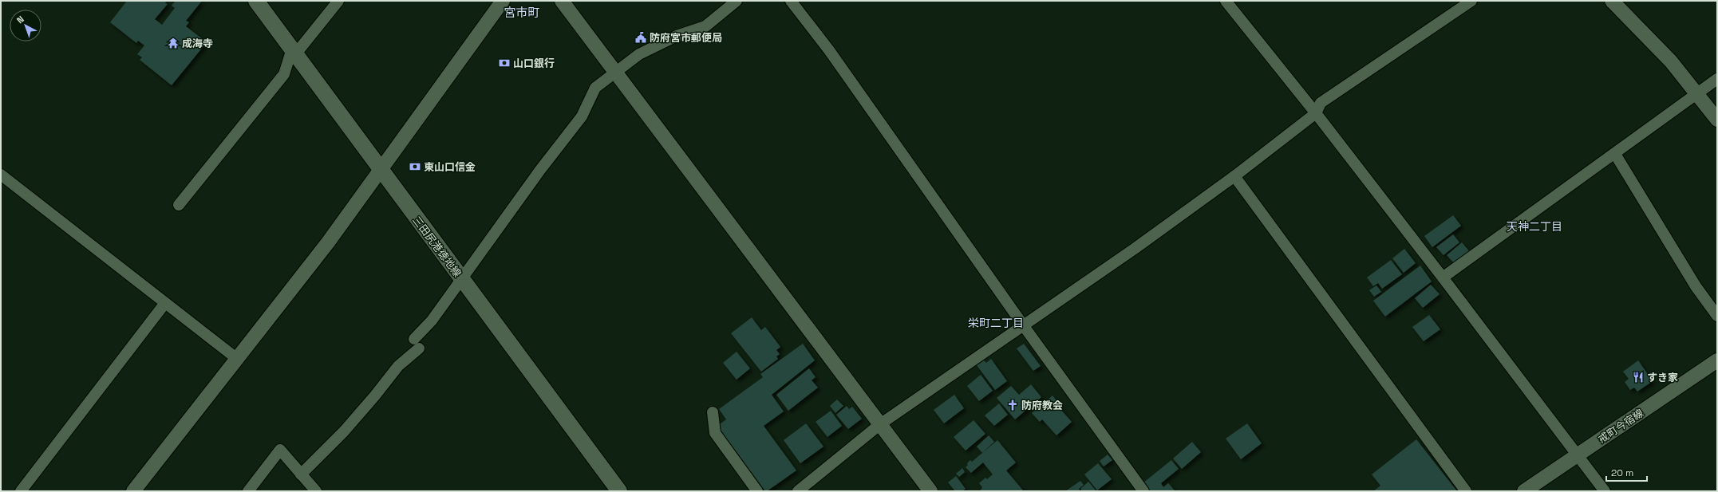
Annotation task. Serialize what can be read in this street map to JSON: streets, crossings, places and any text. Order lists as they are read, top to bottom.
{
  "streets": {
    "main road": ["三田尻港徳地線"],
    "street": ["戒町今宿線"]
  },
  "districts": ["宮市町", "天神二丁目", "栄町二丁目"],
  "places": {
    "public building": ["防府宮市郵便局"],
    "temple": ["成海寺"],
    "bank": ["山口銀行", "東山口信金"],
    "restaurant": ["すき家"],
    "church": ["防府教会"]
  },
  "scale_bar": "20 m",
  "north": "top left"
}
